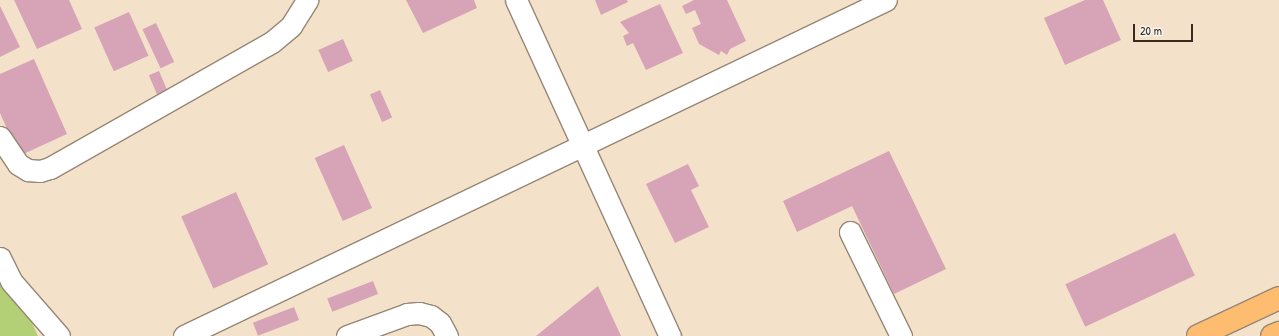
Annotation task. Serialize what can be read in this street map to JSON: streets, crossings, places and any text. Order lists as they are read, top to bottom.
{
  "scale_bar": "20 m"
}
